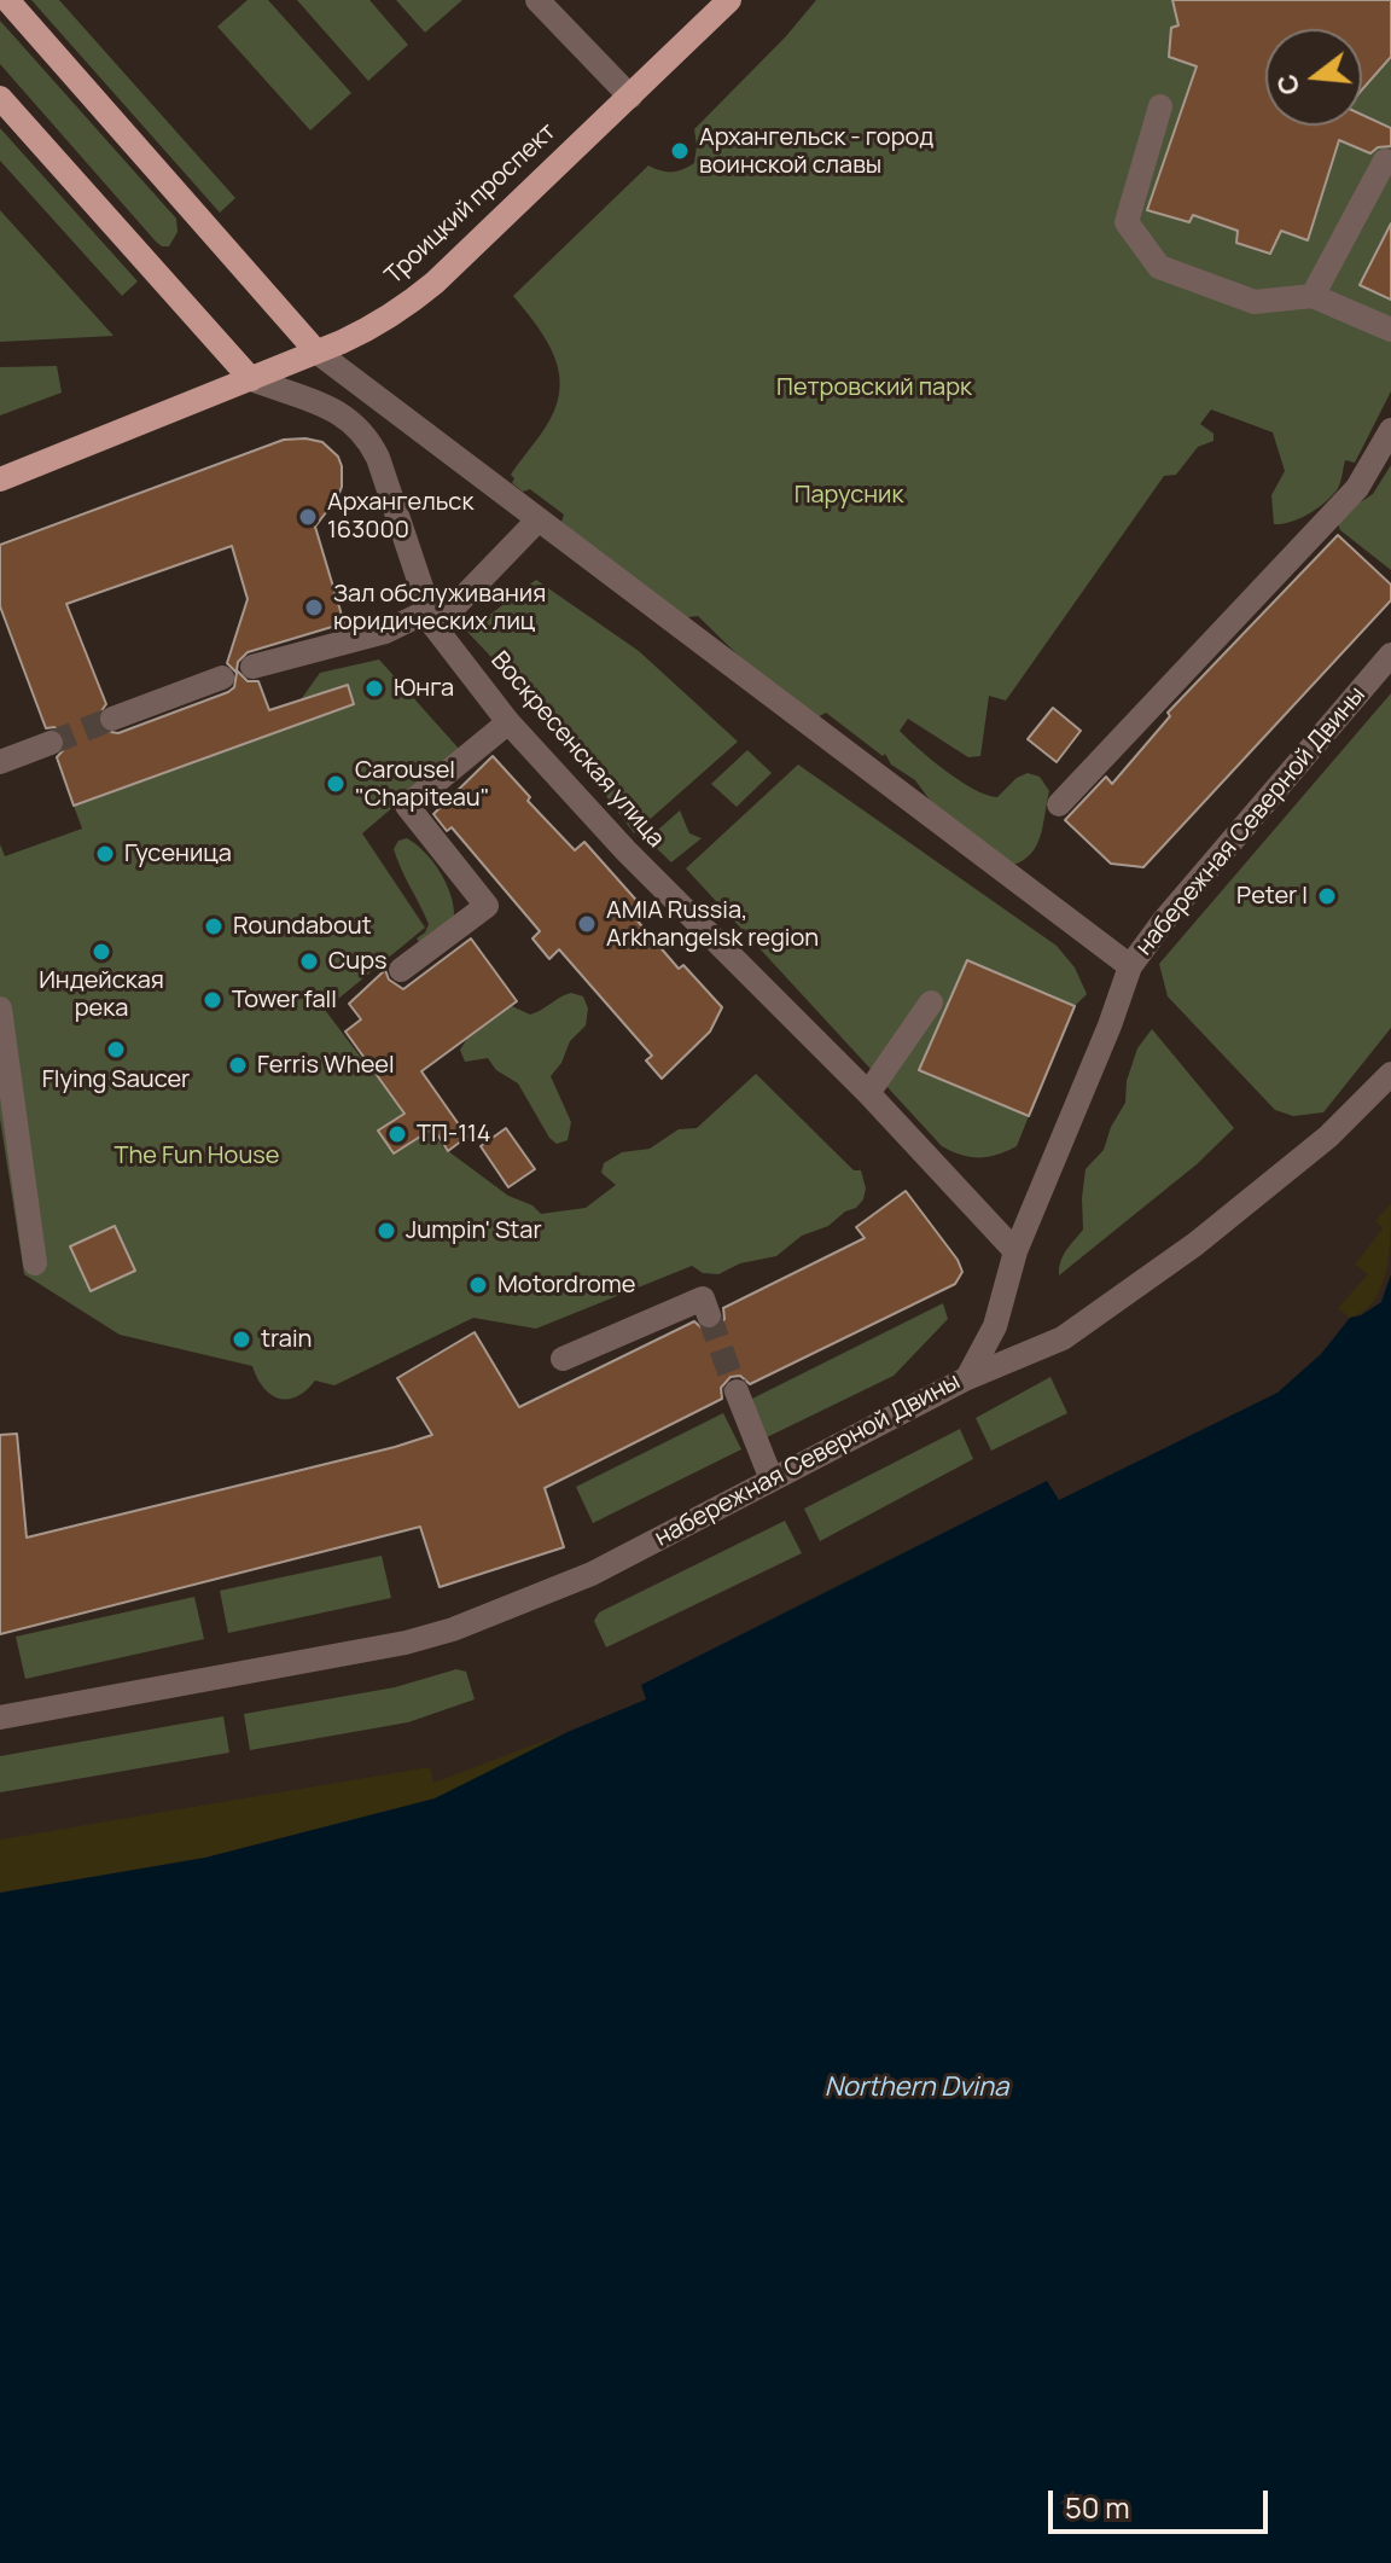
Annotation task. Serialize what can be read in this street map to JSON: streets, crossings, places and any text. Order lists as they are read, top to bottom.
{
  "streets": {
    "main road": ["Троицкий проспект", "Воскресенская улица"],
    "street": ["набережная Северной Двины"]
  },
  "crossings": [
    ["Троицкий проспект", "Воскресенская улица"],
    ["Воскресенская улица", "набережная Северной Двины"]
  ],
  "water": ["Northern Dvina"],
  "parks": ["Петровский парк", "Парусник", "The Fun House"],
  "places": [
    "Архангельск - город воинской славы",
    "Архангельск 163000",
    "Зал обслуживания юридических лиц",
    "Юнга",
    "Carousel \"Chapiteau\"",
    "Гусеница",
    "Peter I",
    "AMIA Russia, Arkhangelsk region",
    "Roundabout",
    "Индейская река",
    "Cups",
    "Tower fall",
    "Flying Saucer",
    "Ferris Wheel",
    "ТП-114",
    "Jumpin' Star",
    "Motordrome",
    "train"
  ],
  "scale_bar": "50 m",
  "north": "left"
}
